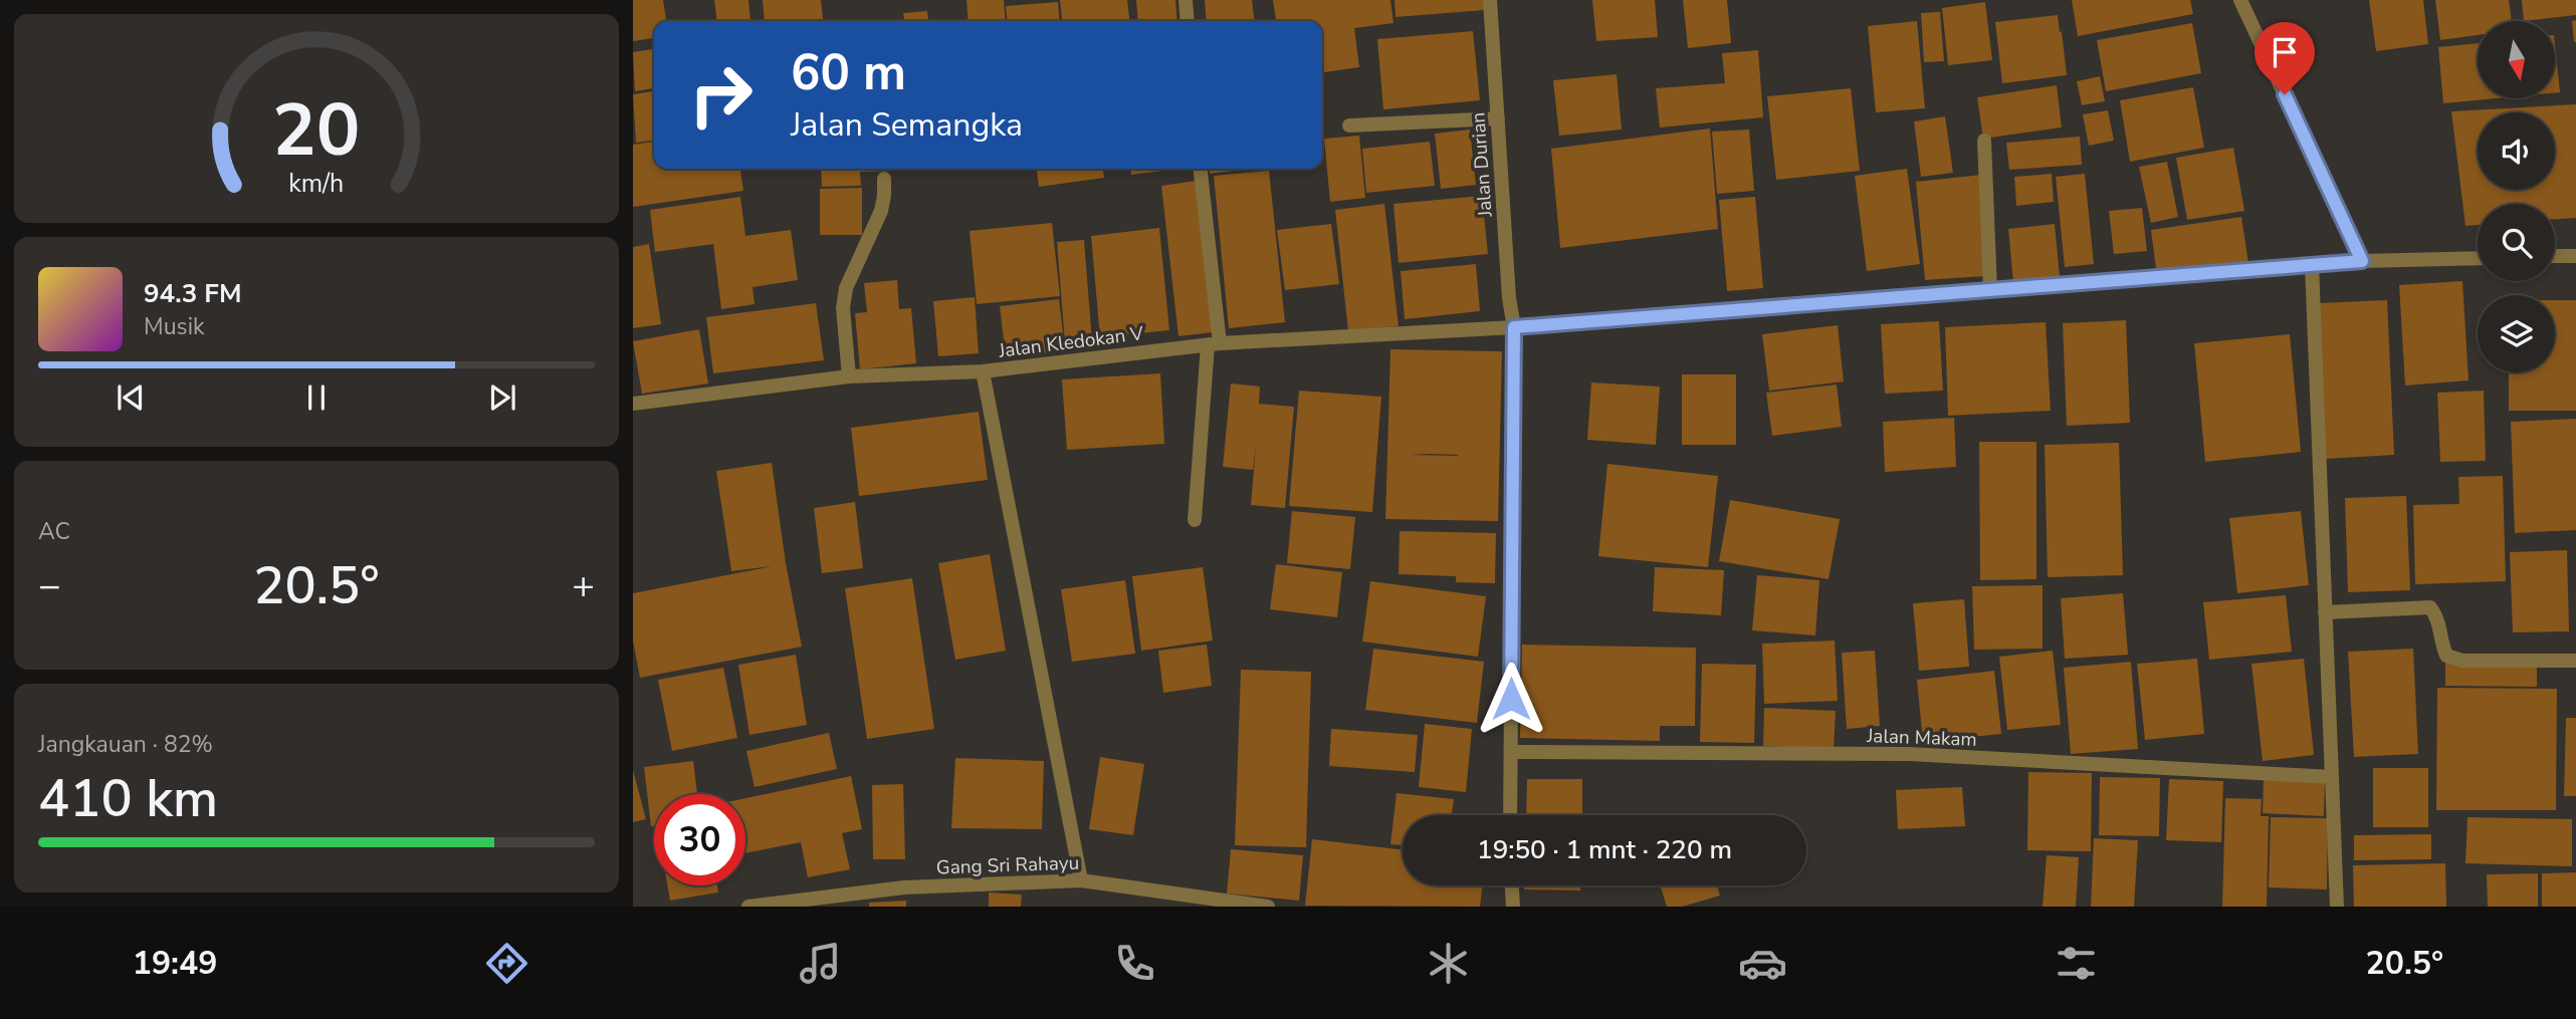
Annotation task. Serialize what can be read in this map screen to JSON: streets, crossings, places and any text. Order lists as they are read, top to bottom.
{
  "streets": {
    "street": [
      "Jalan Durian",
      "Jalan Kledokan V",
      "Jalan Makam",
      "Gang Sri Rahayu"
    ]
  },
  "crossings": [
    ["Jalan Durian", "Jalan Kledokan V"],
    ["Jalan Durian", "Jalan Makam"]
  ],
  "north": "bottom",
  "page": {
    "turn": ["60 m", "Jalan Semangka"],
    "song": ["94.3 FM", "Musik"],
    "tile": [
      "AC",
      ["Jangkauan · 82%", "410 km"]
    ],
    "heat": ["−", "20.5°", "+"],
    "limit": "30",
    "trip": "19:50 · 1 mnt · 220 m",
    "tabs": ["19:49", "20.5°"],
    "gauge": ["20", "km/h"]
  }
}
